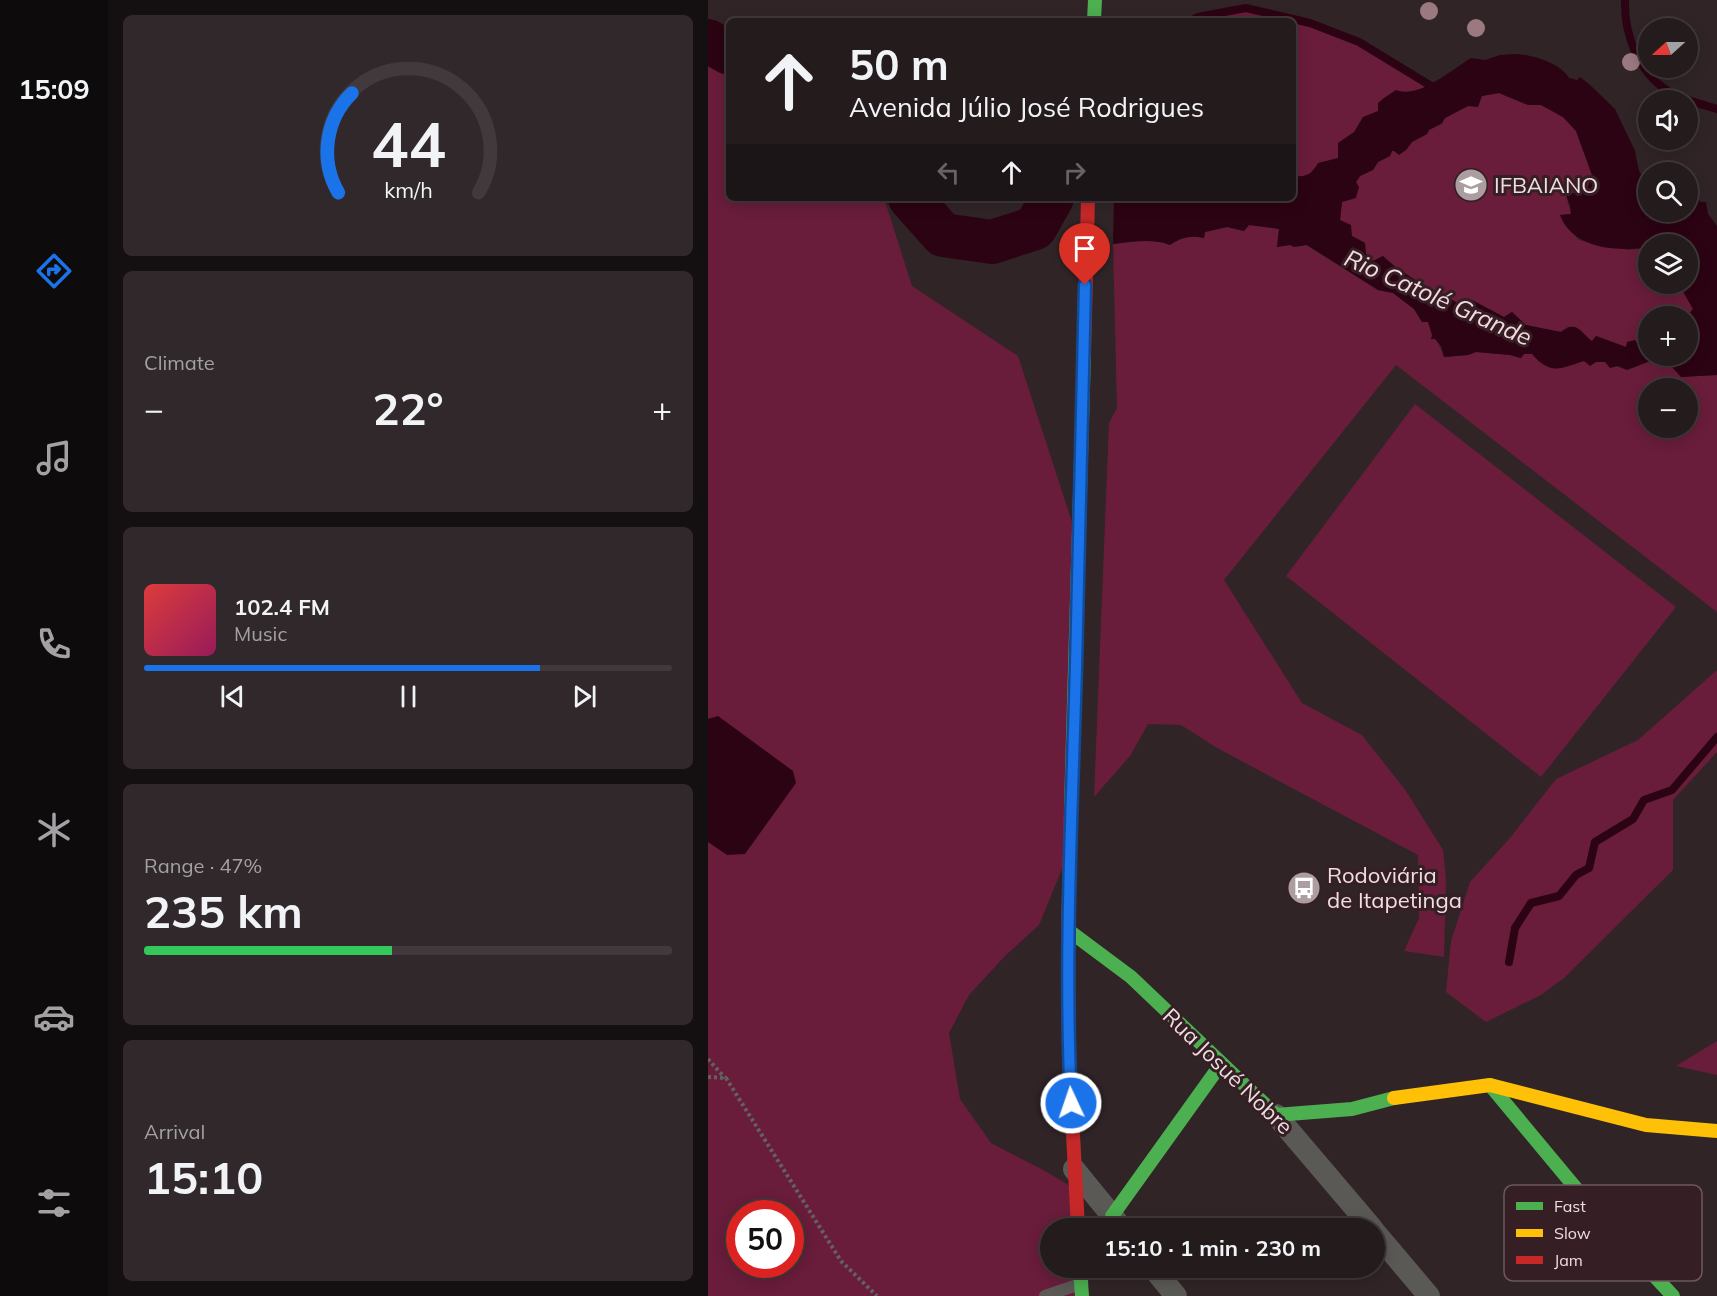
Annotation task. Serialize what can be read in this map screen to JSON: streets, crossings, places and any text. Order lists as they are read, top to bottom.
{
  "streets": {
    "street": ["Rua Josué Nobre"]
  },
  "water": ["Rio Catolé Grande"],
  "places": {
    "school or university": ["IFBAIANO"],
    "bus stop": ["Rodoviária de Itapetinga"]
  },
  "legend": ["Fast", "Slow", "Jam"],
  "north": "left",
  "page": {
    "tabs": "15:09",
    "map_buttons": ["+", "−"],
    "turn": ["50 m", "Avenida Júlio José Rodrigues"],
    "tile": [
      "Climate",
      ["Range · 47%", "235 km"],
      ["Arrival", "15:10"]
    ],
    "heat": ["−", "22°", "+"],
    "song": ["102.4 FM", "Music"],
    "limit": "50",
    "trip": "15:10 · 1 min · 230 m",
    "gauge": ["44", "km/h"]
  }
}
